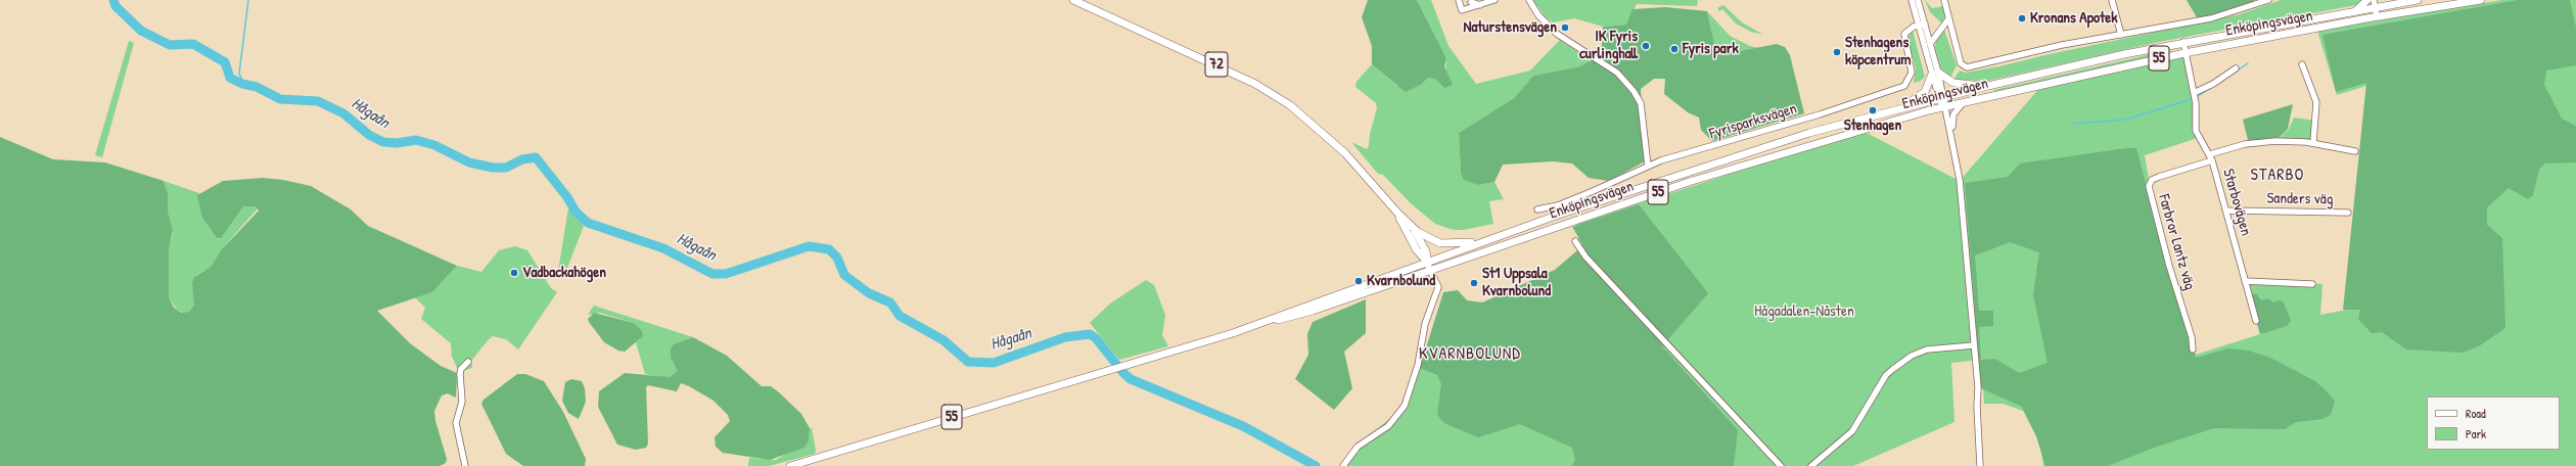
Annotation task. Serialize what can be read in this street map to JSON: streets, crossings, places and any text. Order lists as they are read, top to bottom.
{
  "streets": {
    "main road": ["Enköpingsvägen", "55", "72"],
    "street": [
      "Fyrisparksvägen",
      "Sanders väg",
      "Starbovägen",
      "Farbror Lantz väg"
    ]
  },
  "crossings": [
    ["Enköpingsvägen", "55"],
    ["Enköpingsvägen", "72"],
    ["Enköpingsvägen", "Starbovägen"],
    ["55", "72"],
    ["Sanders väg", "Starbovägen"],
    ["Starbovägen", "Farbror Lantz väg"]
  ],
  "districts": ["STARBO", "KVARNBOLUND"],
  "water": ["Hågaån"],
  "parks": ["Hågadalen-Nåsten"],
  "places": [
    "Kronans Apotek",
    "Naturstensvägen",
    "IK Fyris curlinghall",
    "Fyris park",
    "Stenhagens köpcentrum",
    "Stenhagen",
    "Vadbackahögen",
    "Kvarnbolund",
    "St1 Uppsala Kvarnbolund"
  ],
  "legend": ["Road", "Park"]
}
